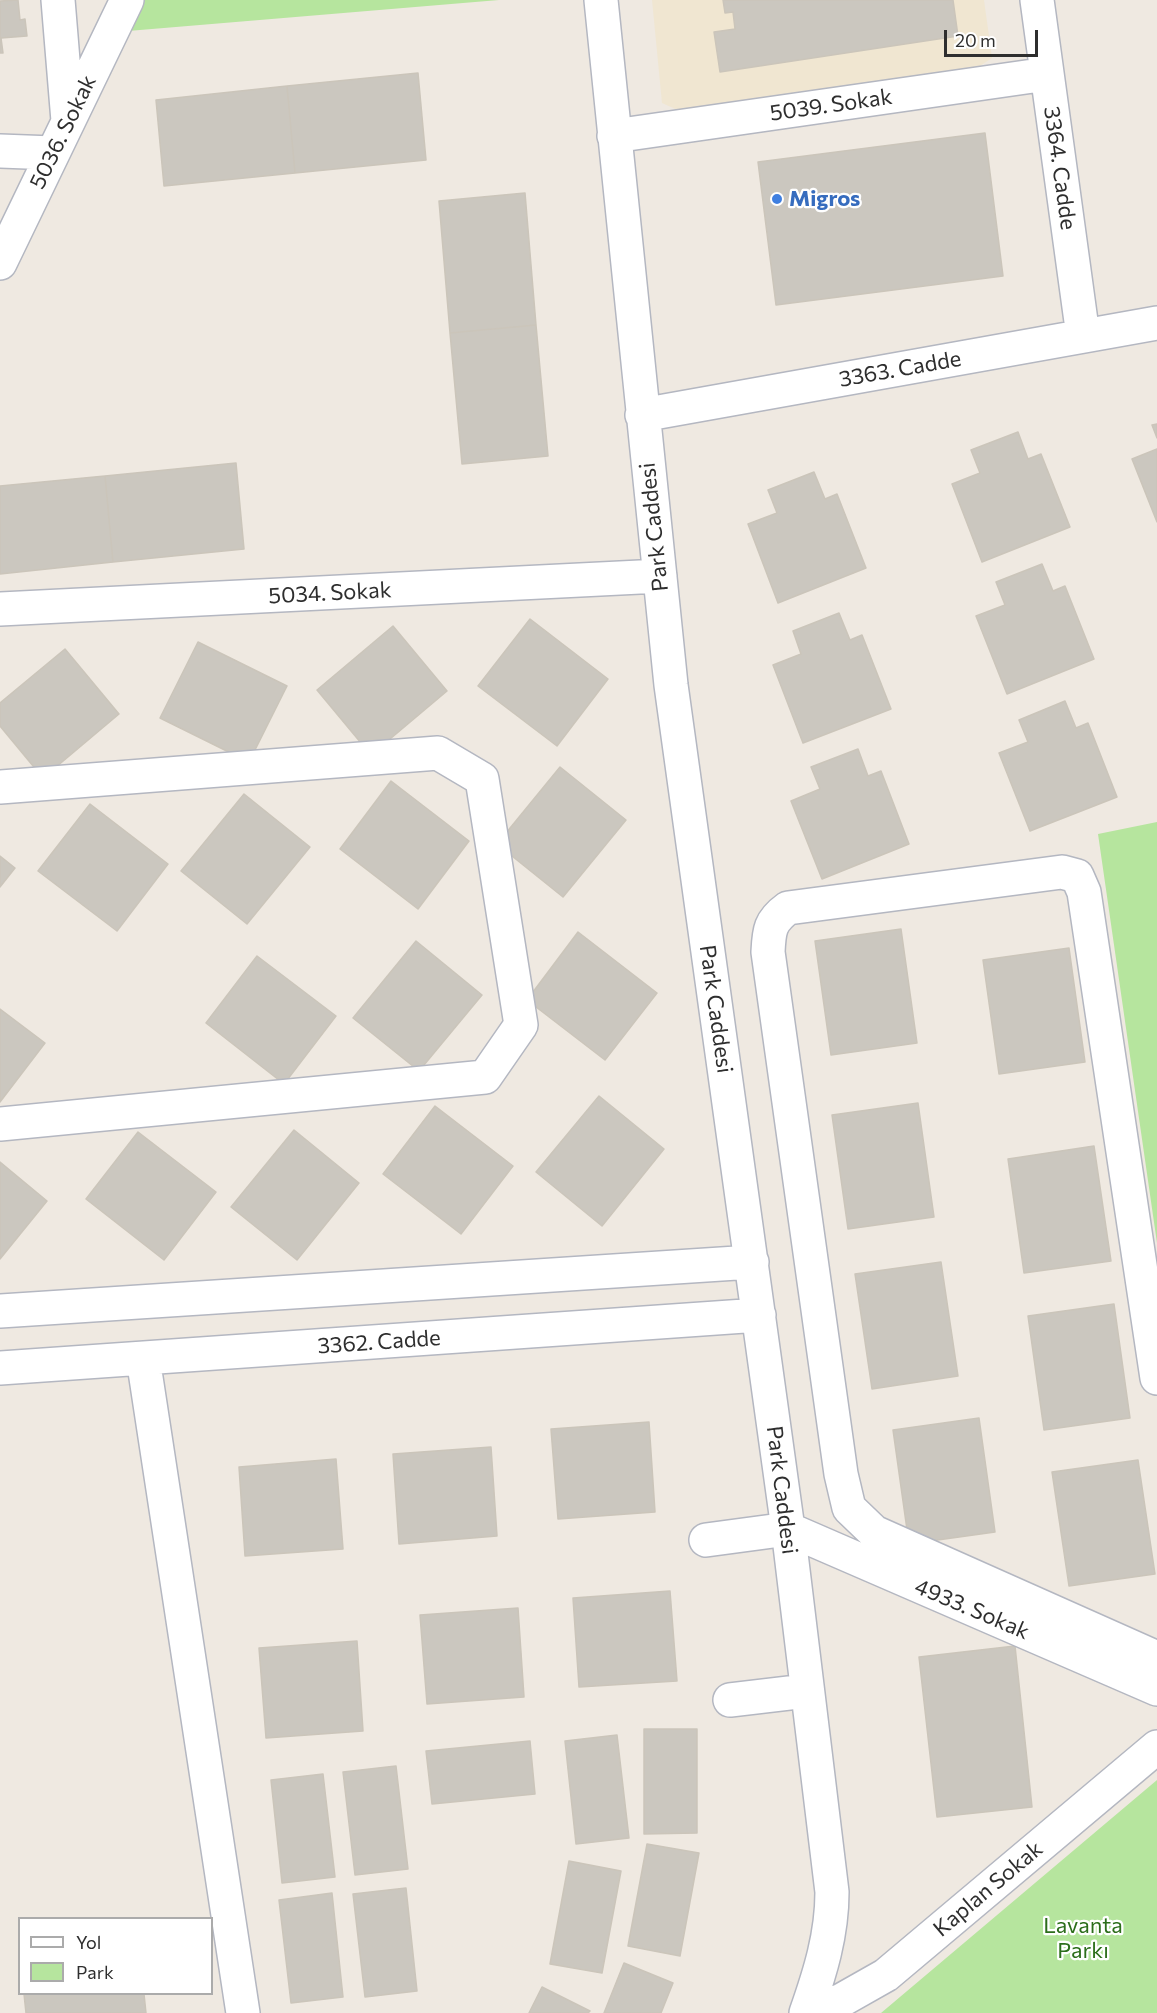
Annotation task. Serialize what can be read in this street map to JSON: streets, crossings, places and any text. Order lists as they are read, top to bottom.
{
  "streets": {
    "street": [
      "5039. Sokak",
      "5036. Sokak",
      "3364. Cadde",
      "3363. Cadde",
      "Park Caddesi",
      "5034. Sokak",
      "3362. Cadde",
      "4933. Sokak",
      "Kaplan Sokak"
    ]
  },
  "crossings": [
    ["5039. Sokak", "3364. Cadde"],
    ["5039. Sokak", "Park Caddesi"],
    ["3364. Cadde", "3363. Cadde"],
    ["3363. Cadde", "Park Caddesi"],
    ["Park Caddesi", "5034. Sokak"],
    ["Park Caddesi", "3362. Cadde"],
    ["Park Caddesi", "4933. Sokak"],
    ["Park Caddesi", "Kaplan Sokak"]
  ],
  "parks": ["Lavanta Parkı"],
  "places": ["Migros"],
  "legend": ["Yol", "Park"],
  "scale_bar": "20 m"
}
